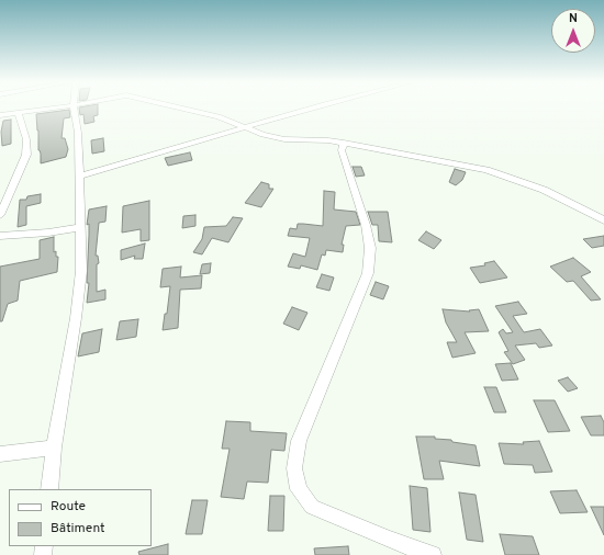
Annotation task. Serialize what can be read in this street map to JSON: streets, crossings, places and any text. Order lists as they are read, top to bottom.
{
  "legend": ["Route", "Bâtiment"],
  "north": "top"
}
